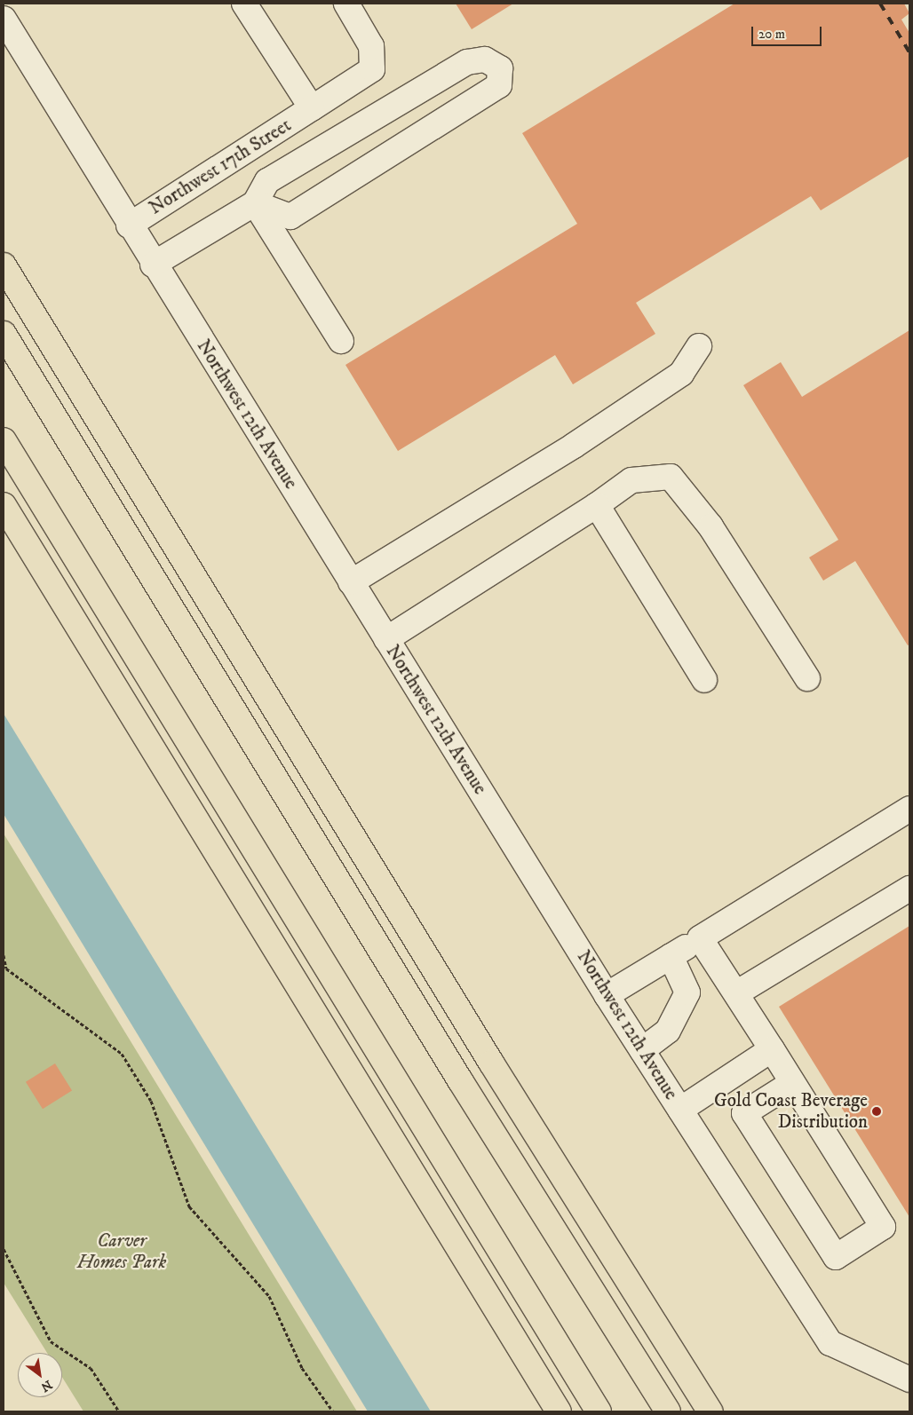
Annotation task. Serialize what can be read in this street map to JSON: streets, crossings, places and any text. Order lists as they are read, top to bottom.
{
  "streets": {
    "street": ["Northwest 17th Street", "Northwest 12th Avenue"]
  },
  "crossings": [
    ["Northwest 17th Street", "Northwest 12th Avenue"]
  ],
  "parks": ["Carver Homes Park"],
  "places": ["Gold Coast Beverage Distribution"],
  "scale_bar": "20 m",
  "north": "bottom right"
}
